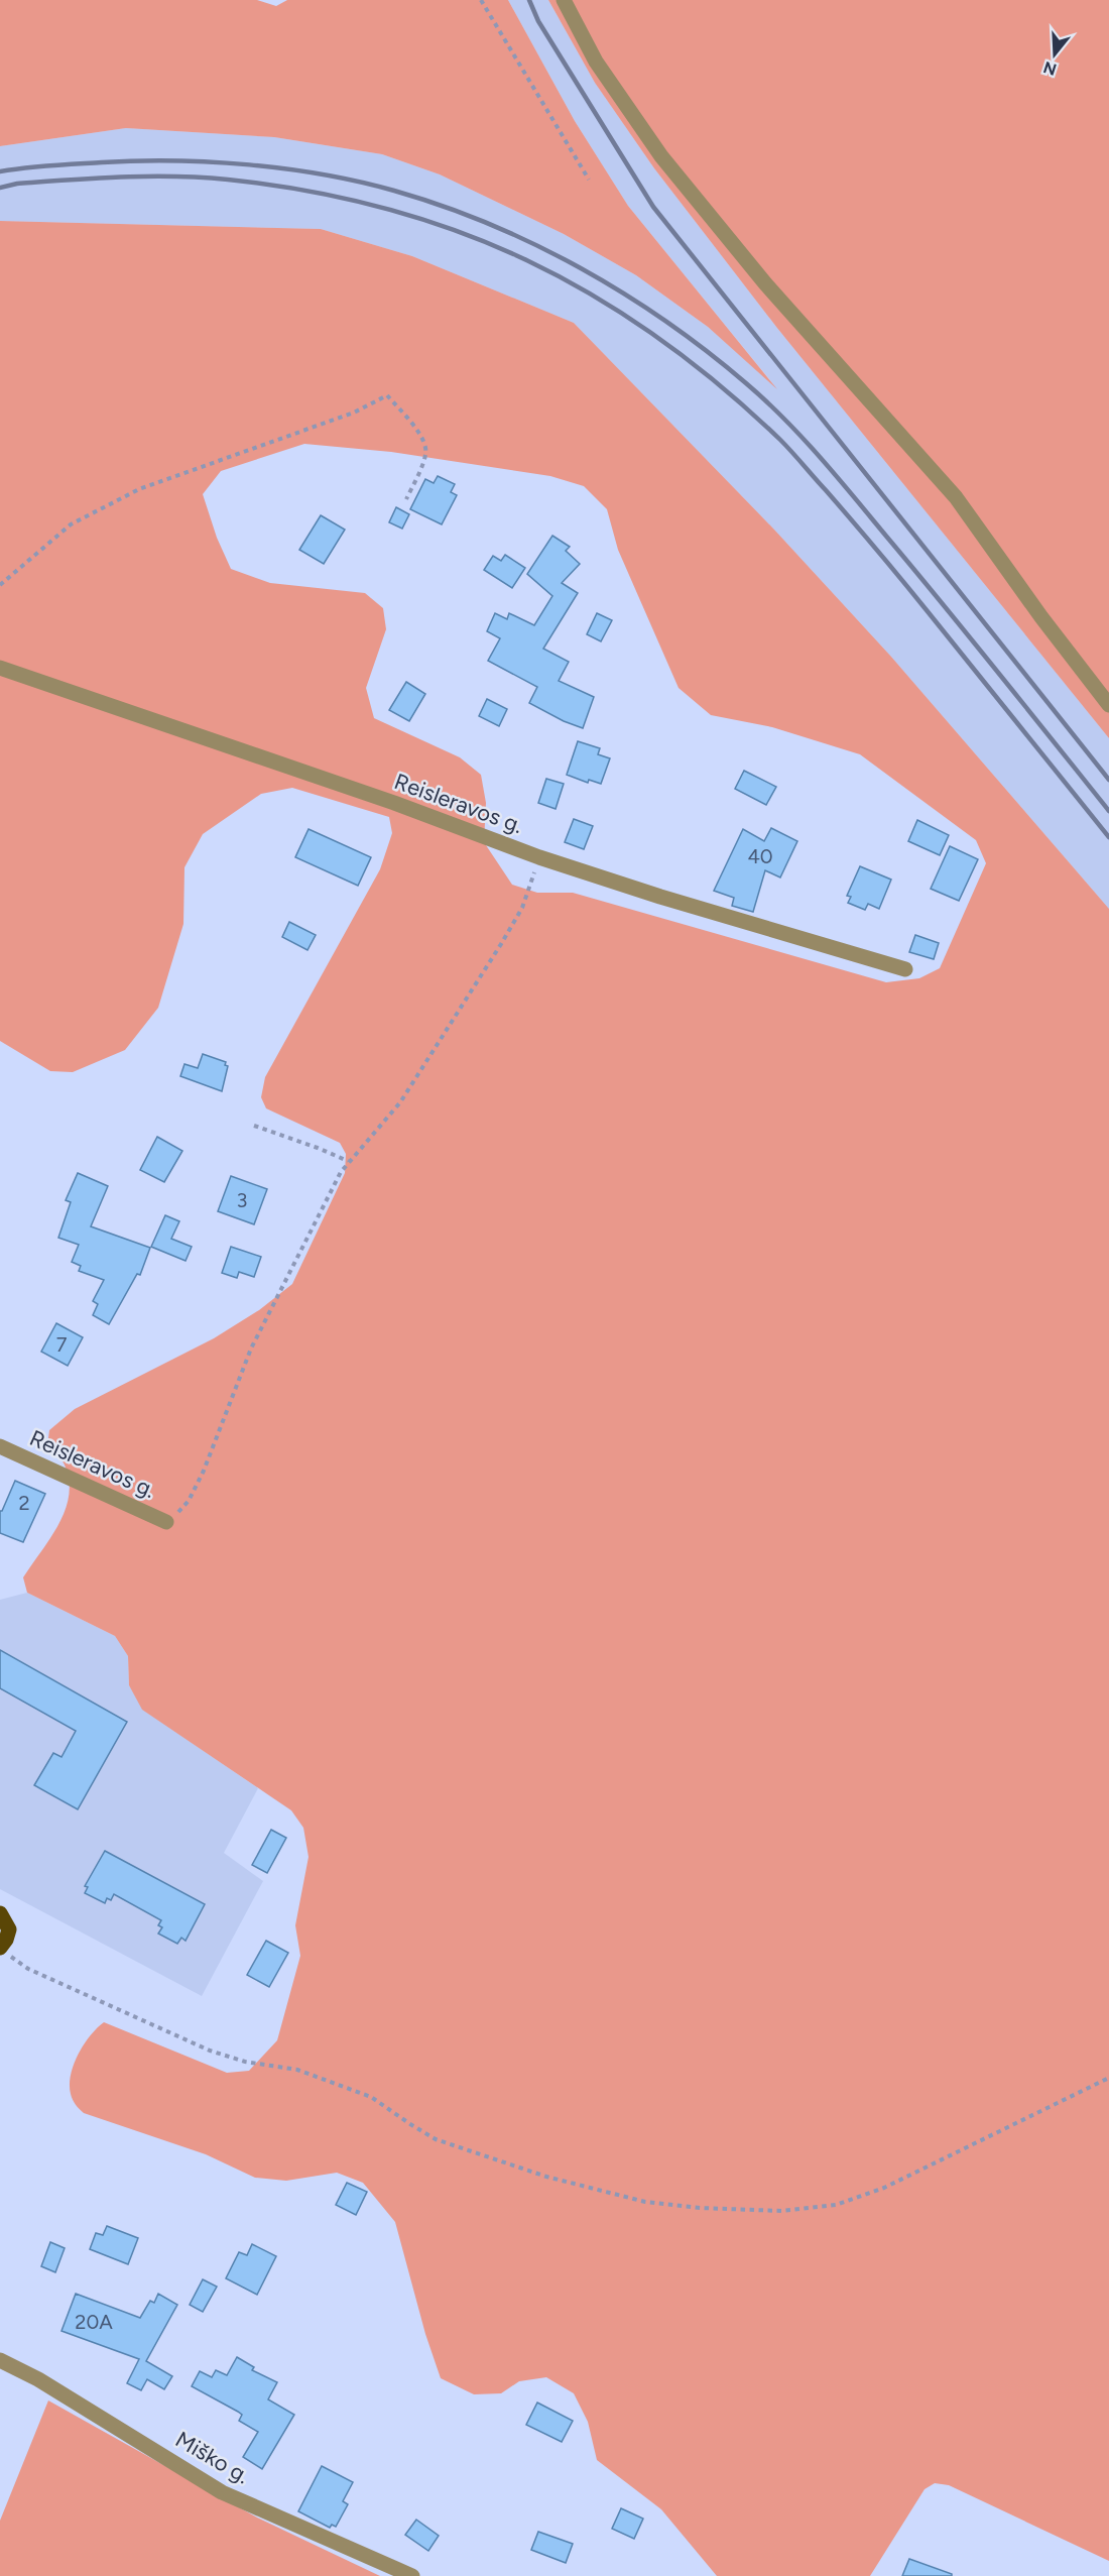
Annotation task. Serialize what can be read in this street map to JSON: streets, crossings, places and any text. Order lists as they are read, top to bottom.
{
  "streets": {
    "street": ["Reisleravos g.", "Miško g."]
  },
  "house_numbers": [
    "40",
    "3",
    "7",
    "2",
    "20A"
  ],
  "north": "bottom"
}
